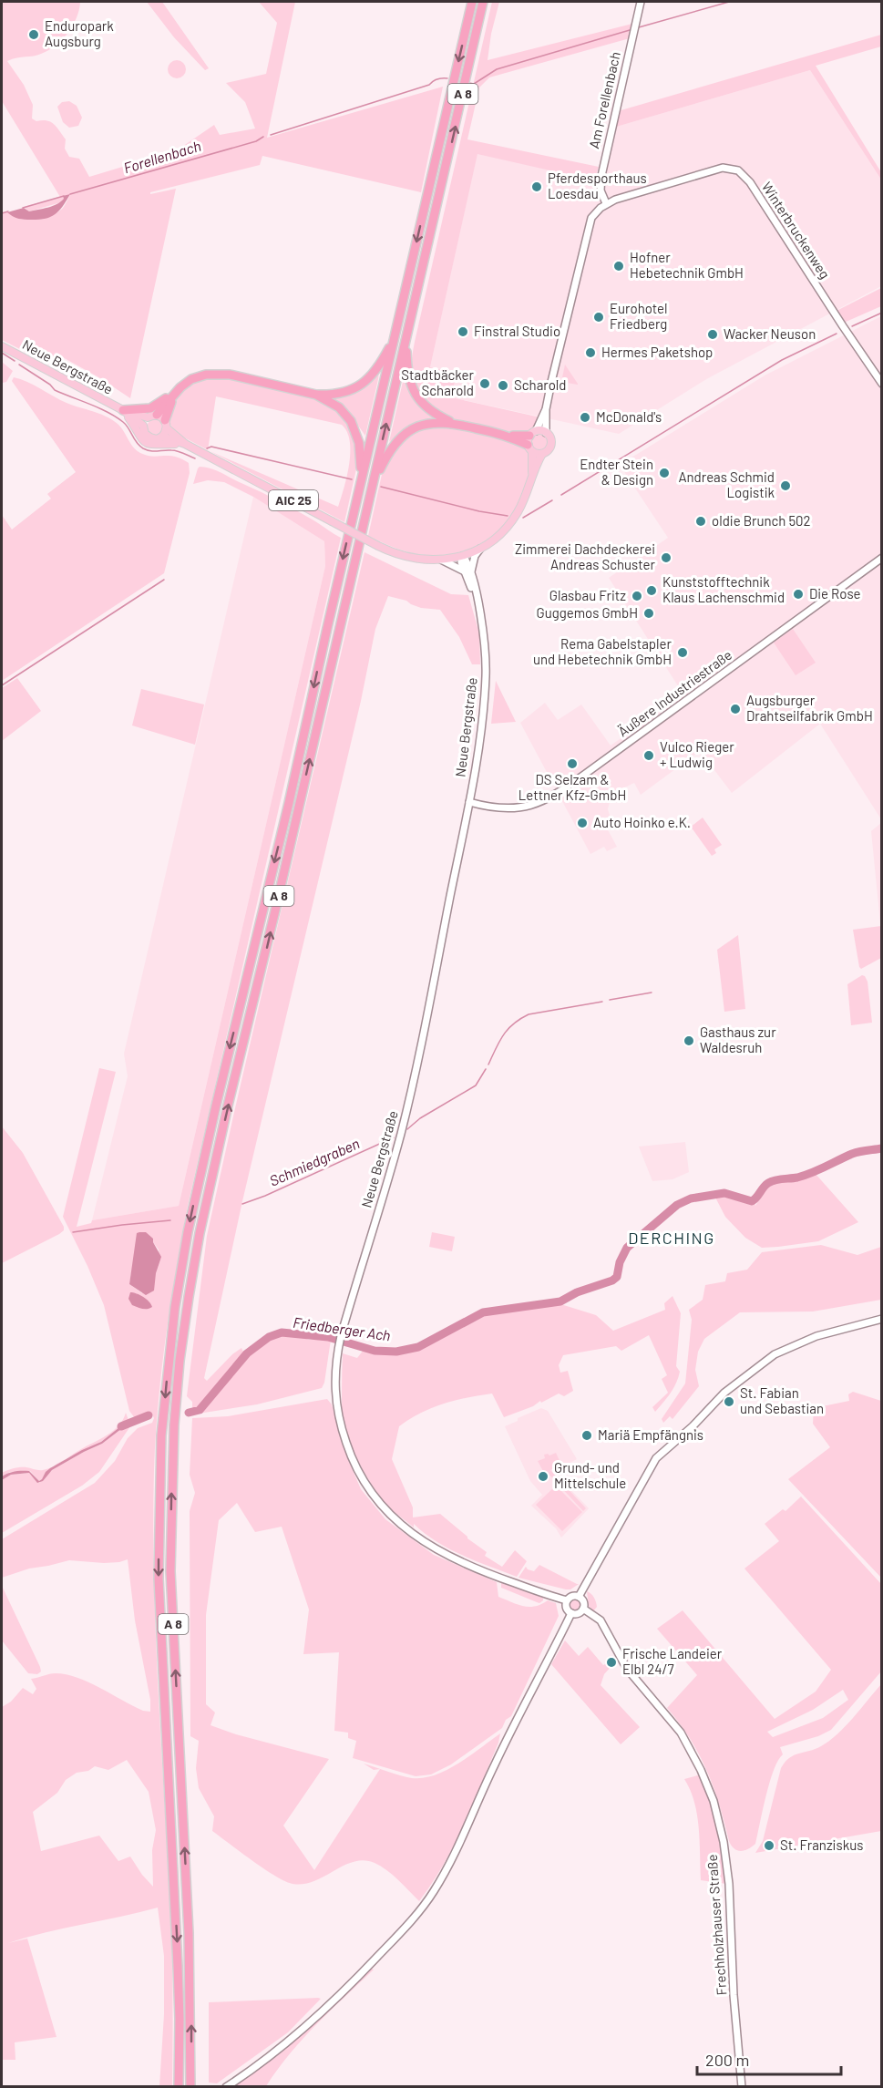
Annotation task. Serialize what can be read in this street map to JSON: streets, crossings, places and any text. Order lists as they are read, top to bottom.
{
  "streets": {
    "highway": ["A 8"],
    "main road": ["Neue Bergstraße", "AIC 25"],
    "street": [
      "Am Forellenbach",
      "Winterbruckenweg",
      "Äußere Industriestraße",
      "Frechholzhauser Straße"
    ]
  },
  "crossings": [
    ["Am Forellenbach", "Winterbruckenweg"],
    ["Neue Bergstraße", "AIC 25"],
    ["Neue Bergstraße", "Äußere Industriestraße"],
    ["Neue Bergstraße", "Frechholzhauser Straße"]
  ],
  "districts": ["DERCHING"],
  "water": ["Forellenbach", "Schmiedgraben", "Friedberger Ach"],
  "places": [
    "Enduropark Augsburg",
    "Pferdesporthaus Loesdau",
    "Hofner Hebetechnik GmbH",
    "Eurohotel Friedberg",
    "Finstral Studio",
    "Wacker Neuson",
    "Hermes Paketshop",
    "Stadtbäcker Scharold",
    "Scharold",
    "McDonald's",
    "Endter Stein & Design",
    "Andreas Schmid Logistik",
    "oldie Brunch 502",
    "Zimmerei Dachdeckerei Andreas Schuster",
    "Kunststofftechnik Klaus Lachenschmid",
    "Die Rose",
    "Glasbau Fritz",
    "Guggemos GmbH",
    "Rema Gabelstapler und Hebetechnik GmbH",
    "Augsburger Drahtseilfabrik GmbH",
    "Vulco Rieger + Ludwig",
    "DS Selzam & Lettner Kfz-GmbH",
    "Auto Hoinko e.K.",
    "Gasthaus zur Waldesruh",
    "St. Fabian und Sebastian",
    "Mariä Empfängnis",
    "Grund- und Mittelschule",
    "Frische Landeier Elbl 24/7",
    "St. Franziskus"
  ],
  "scale_bar": "200 m"
}
